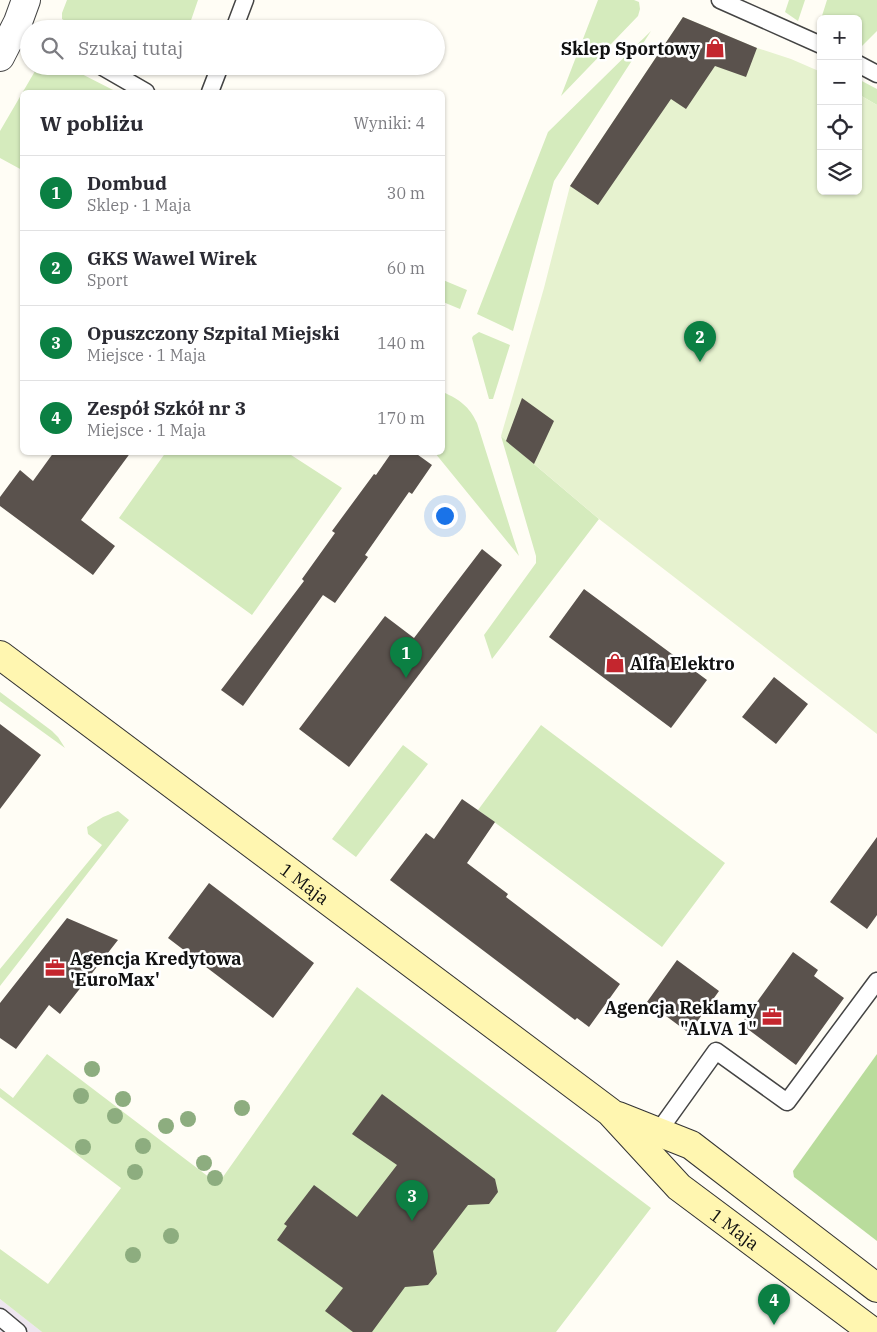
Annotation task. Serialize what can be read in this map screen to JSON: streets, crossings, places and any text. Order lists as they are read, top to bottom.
{
  "streets": {
    "street": ["1 Maja"]
  },
  "places": {
    "shop": ["Sklep Sportowy", "Alfa Elektro"],
    "office": ["Agencja Kredytowa 'EuroMax'", "Agencja Reklamy \"ALVA 1\""]
  },
  "page": {
    "map_buttons": ["+", "−"],
    "search": "Szukaj tutaj",
    "heading": ["W pobliżu", "Wyniki: 4"],
    "list": [
      {
        "mark": "1",
        "name": "Dombud",
        "note": "Sklep · 1 Maja",
        "value": "30 m"
      },
      {
        "mark": "2",
        "name": "GKS Wawel Wirek",
        "note": "Sport",
        "value": "60 m"
      },
      {
        "mark": "3",
        "name": "Opuszczony Szpital Miejski",
        "note": "Miejsce · 1 Maja",
        "value": "140 m"
      },
      {
        "mark": "4",
        "name": "Zespół Szkół nr 3",
        "note": "Miejsce · 1 Maja",
        "value": "170 m"
      }
    ],
    "pins": [
      "2",
      "1",
      "3",
      "4"
    ]
  }
}
